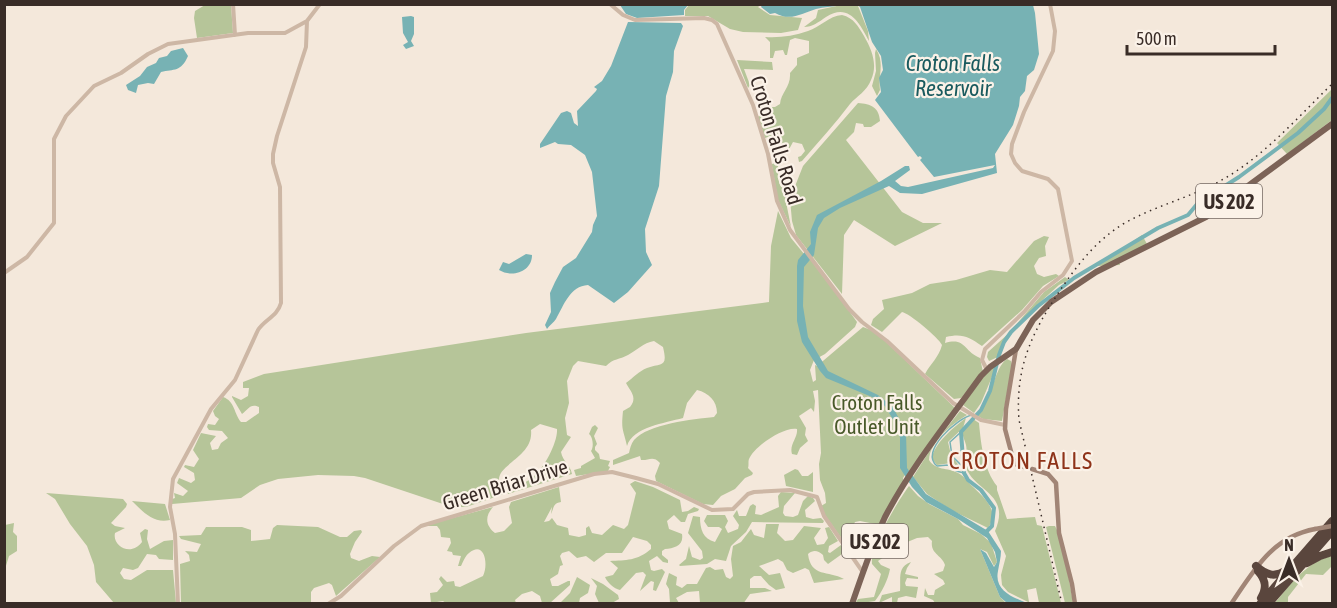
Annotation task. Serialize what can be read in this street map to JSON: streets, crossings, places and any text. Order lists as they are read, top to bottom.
{
  "streets": {
    "main road": ["US 202"],
    "street": ["Croton Falls Road", "Green Briar Drive"]
  },
  "crossings": [
    ["Croton Falls Road", "US 202"],
    ["US 202", "Green Briar Drive"]
  ],
  "districts": ["CROTON FALLS"],
  "water": ["Croton Falls Reservoir"],
  "parks": ["Croton Falls Outlet Unit"],
  "scale_bar": "500 m",
  "north": "top"
}
